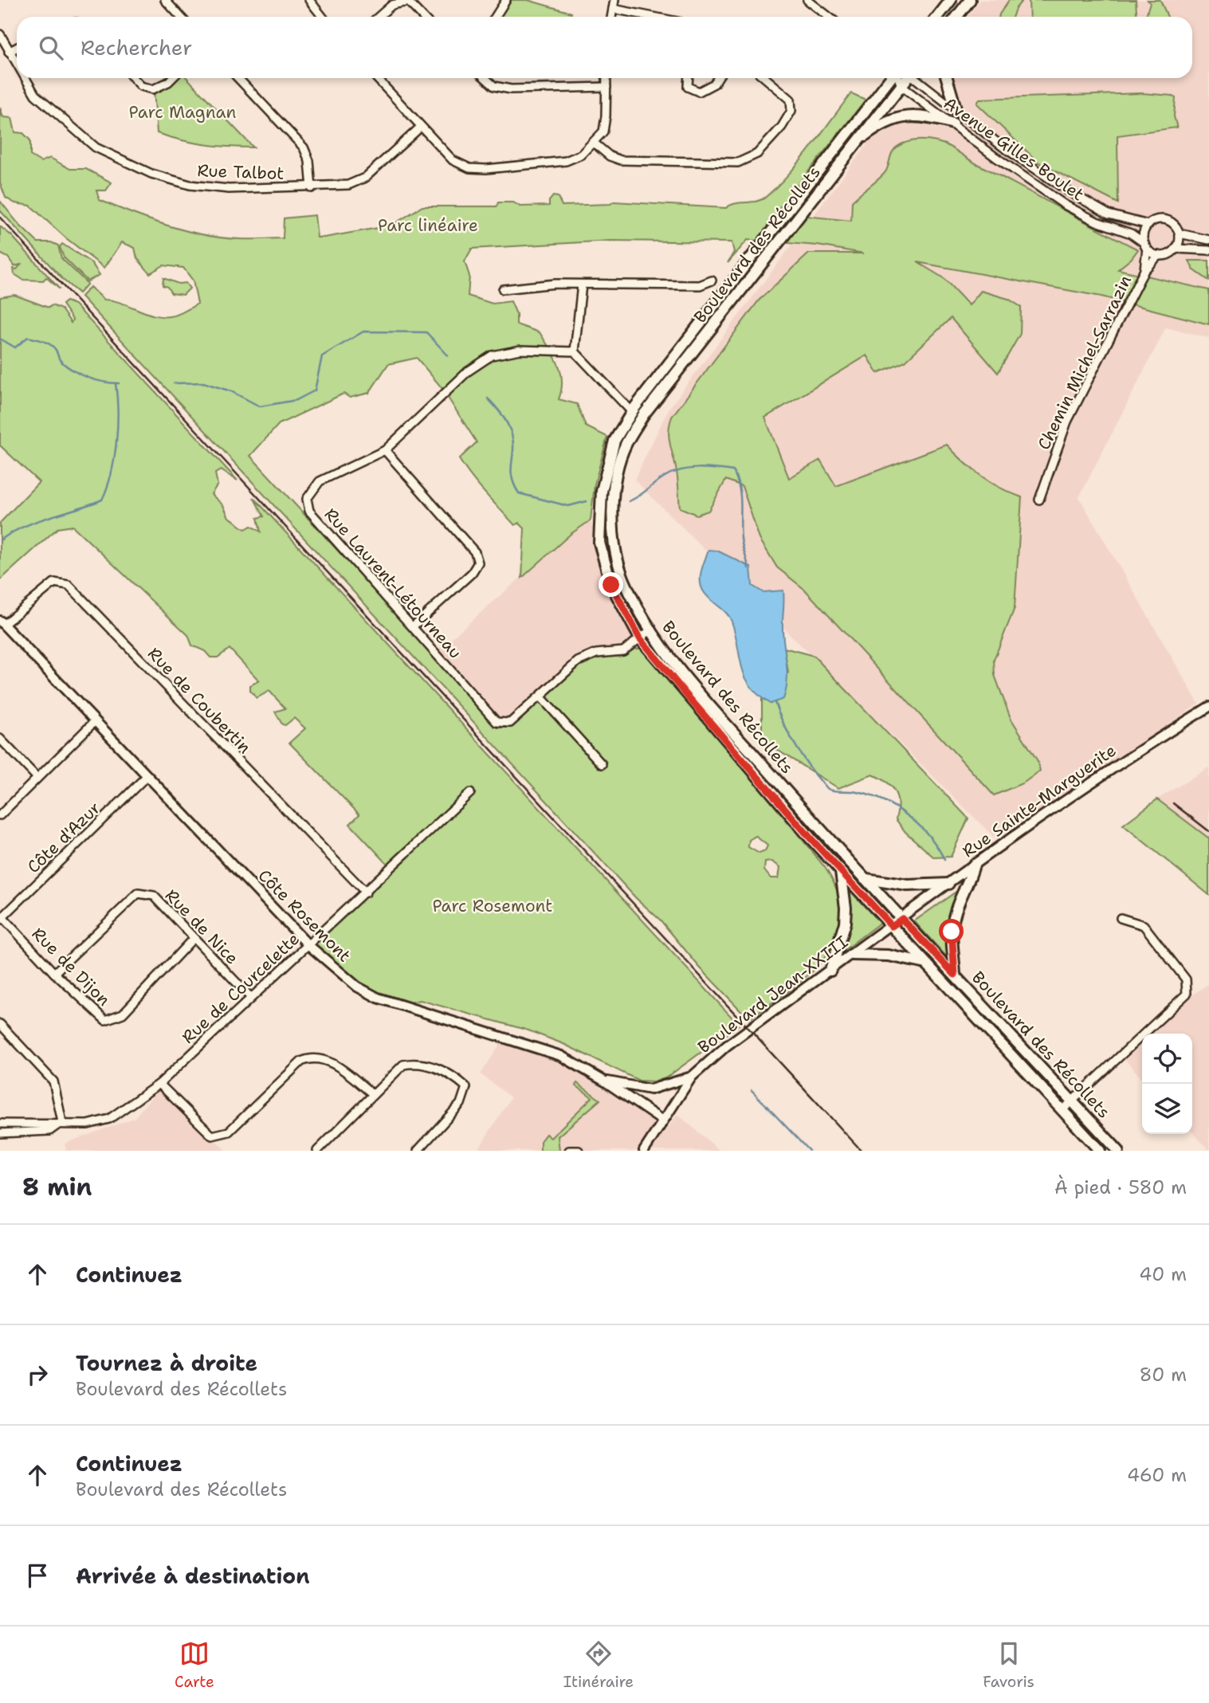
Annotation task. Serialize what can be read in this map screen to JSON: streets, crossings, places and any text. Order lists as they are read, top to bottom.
{
  "streets": {
    "main road": ["Boulevard des Récollets"],
    "street": [
      "Avenue Gilles Boulet",
      "Rue Talbot",
      "Chemin Michel-Sarrazin",
      "Rue Laurent-Létourneau",
      "Rue de Coubertin",
      "Rue Sainte-Marguerite",
      "Côte d'Azur",
      "Côte Rosemont",
      "Rue de Nice",
      "Rue de Dijon",
      "Rue de Courcelette",
      "Boulevard Jean-XXIII"
    ]
  },
  "crossings": [
    ["Avenue Gilles Boulet", "Boulevard des Récollets"],
    ["Avenue Gilles Boulet", "Chemin Michel-Sarrazin"],
    ["Boulevard des Récollets", "Rue Laurent-Létourneau"],
    ["Boulevard des Récollets", "Rue Sainte-Marguerite"],
    ["Boulevard des Récollets", "Boulevard Jean-XXIII"],
    ["Rue de Coubertin", "Côte Rosemont"],
    ["Rue de Coubertin", "Rue de Courcelette"],
    ["Rue Sainte-Marguerite", "Boulevard Jean-XXIII"],
    ["Côte d'Azur", "Côte Rosemont"],
    ["Côte d'Azur", "Rue de Dijon"],
    ["Côte Rosemont", "Rue de Courcelette"],
    ["Côte Rosemont", "Boulevard Jean-XXIII"],
    ["Rue de Nice", "Rue de Dijon"],
    ["Rue de Nice", "Rue de Courcelette"]
  ],
  "parks": ["Parc Magnan", "Parc linéaire", "Parc Rosemont"],
  "page": {
    "search": "Rechercher",
    "heading": ["8 min", "À pied · 580 m"],
    "list": [
      ["Continuez", "40 m"],
      ["Tournez à droite", "Boulevard des Récollets", "80 m"],
      ["Continuez", "Boulevard des Récollets", "460 m"],
      "Arrivée à destination"
    ],
    "nav": ["Carte", "Itinéraire", "Favoris"]
  }
}
